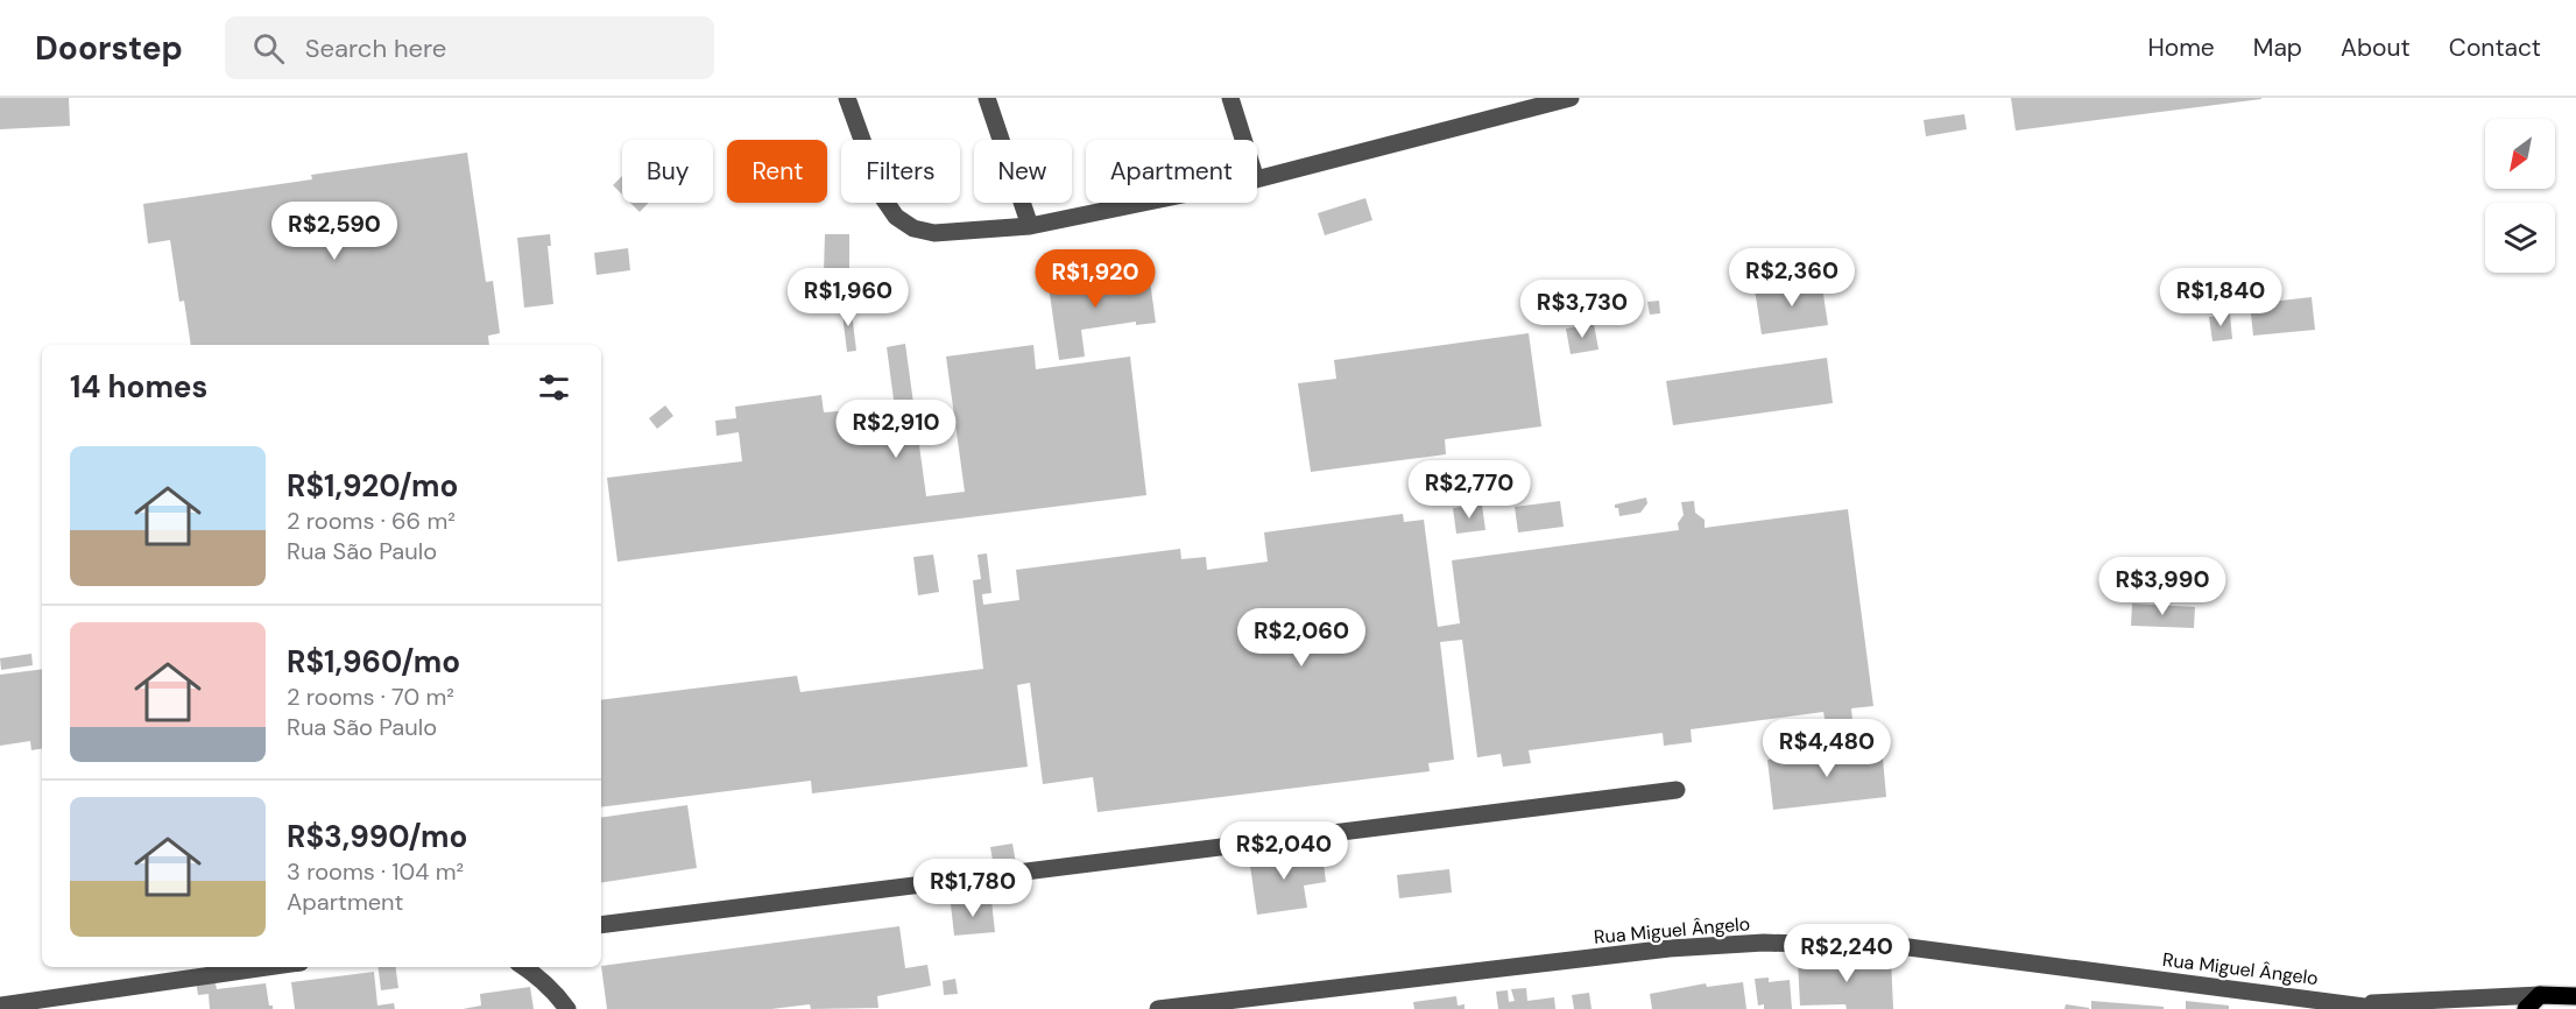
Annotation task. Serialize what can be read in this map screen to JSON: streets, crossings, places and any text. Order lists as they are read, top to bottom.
{
  "streets": {
    "main road": ["Rua Miguel Ângelo"]
  },
  "north": "bottom left",
  "page": {
    "header": "Doorstep",
    "search": "Search here",
    "nav": [
      "Home",
      "Map",
      "About",
      "Contact"
    ],
    "chip": [
      "Buy",
      "Rent",
      "Filters",
      "New",
      "Apartment"
    ],
    "price": [
      "R$2,590",
      "R$2,360",
      "R$1,920",
      "R$1,960",
      "R$1,840",
      "R$3,730",
      "R$2,910",
      "R$2,770",
      "R$3,990",
      "R$2,060",
      "R$4,480",
      "R$2,040",
      "R$1,780",
      "R$2,240"
    ],
    "heading": "14 homes",
    "list": [
      {
        "name": "R$1,920/mo",
        "note": "2 rooms · 66 m² · Rua São Paulo"
      },
      {
        "name": "R$1,960/mo",
        "note": "2 rooms · 70 m² · Rua São Paulo"
      },
      {
        "name": "R$3,990/mo",
        "note": "3 rooms · 104 m² · Apartment"
      }
    ]
  }
}
